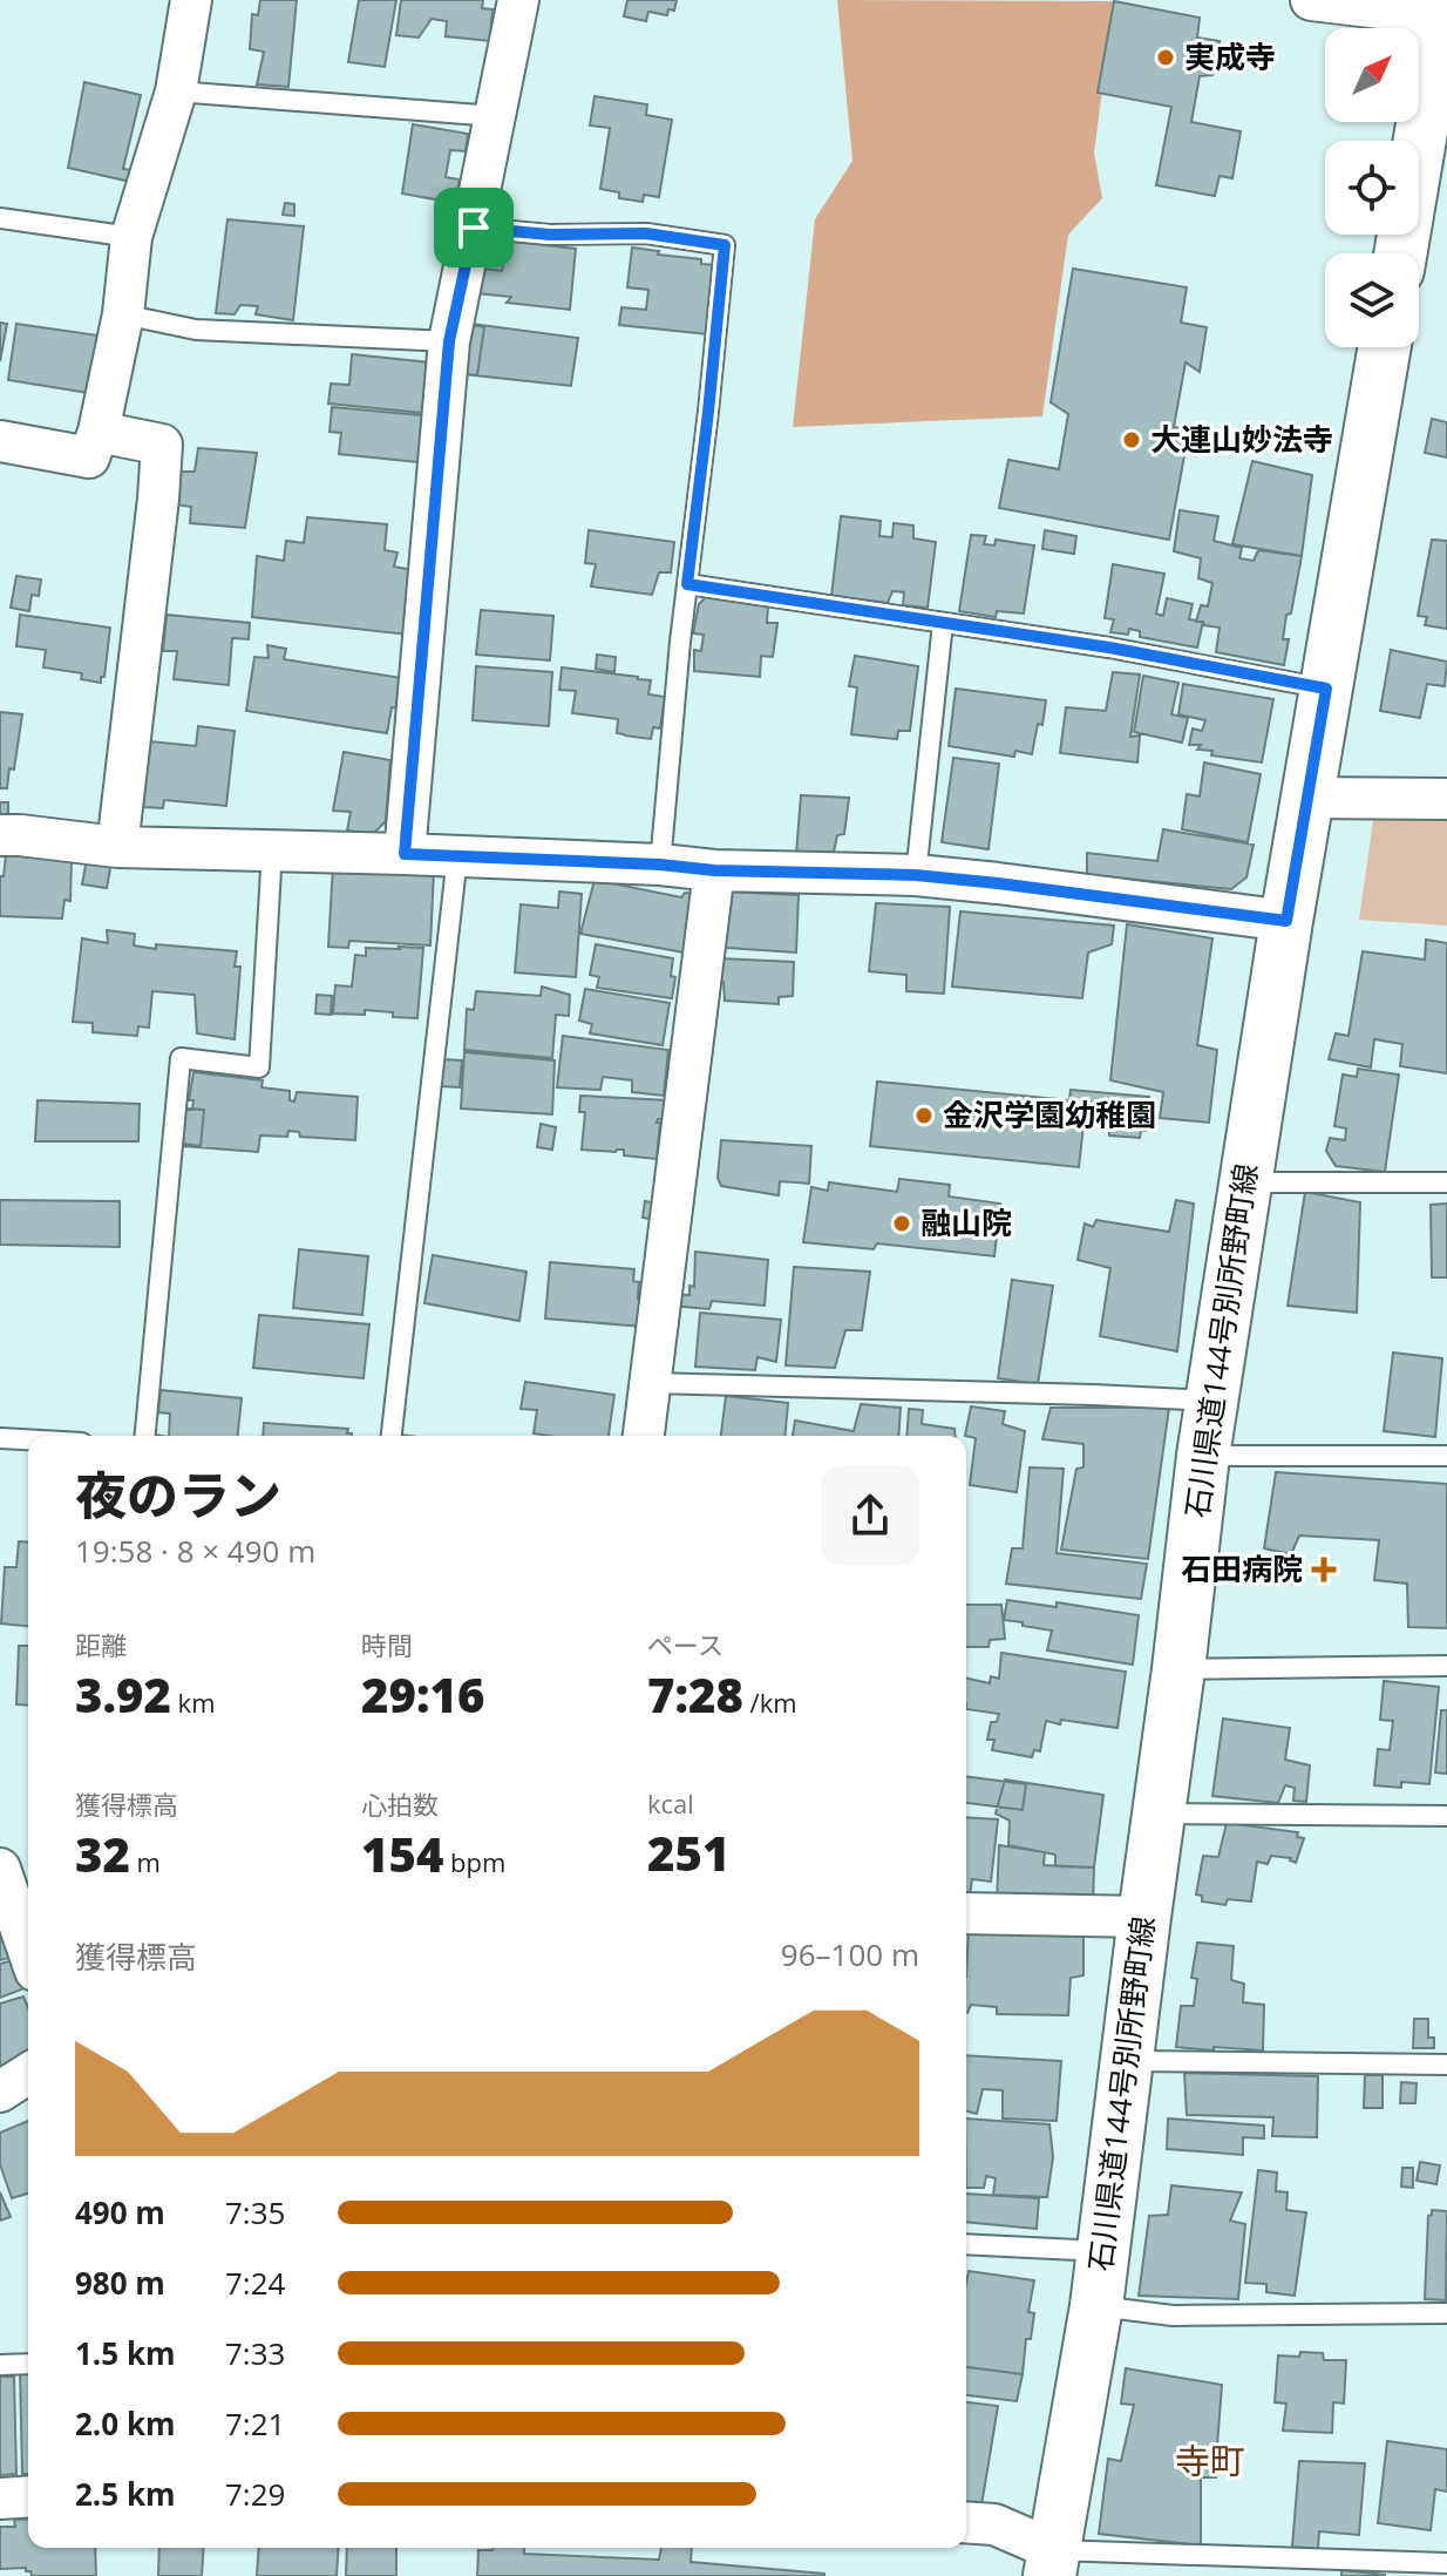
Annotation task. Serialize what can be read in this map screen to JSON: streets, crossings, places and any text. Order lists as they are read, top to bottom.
{
  "streets": {
    "main road": ["石川県道144号別所野町線"]
  },
  "districts": ["寺町"],
  "places": {
    "other": [
      "実成寺",
      "大連山妙法寺",
      "金沢学園幼稚園",
      "融山院"
    ],
    "health": ["石田病院"]
  },
  "north": "top right",
  "page": {
    "heading": ["夜のラン", "19:58 · 8 × 490 m"],
    "stats": [
      ["距離", "3.92 km"],
      ["時間", "29:16"],
      ["ペース", "7:28 /km"],
      ["獲得標高", "32 m"],
      ["心拍数", "154 bpm"],
      ["kcal", "251"]
    ],
    "chart": ["獲得標高", "96–100 m"],
    "list": [
      {
        "name": "490 m",
        "note": "7:35"
      },
      {
        "name": "980 m",
        "note": "7:24"
      },
      {
        "name": "1.5 km",
        "note": "7:33"
      },
      {
        "name": "2.0 km",
        "note": "7:21"
      },
      {
        "name": "2.5 km",
        "note": "7:29"
      }
    ]
  }
}
